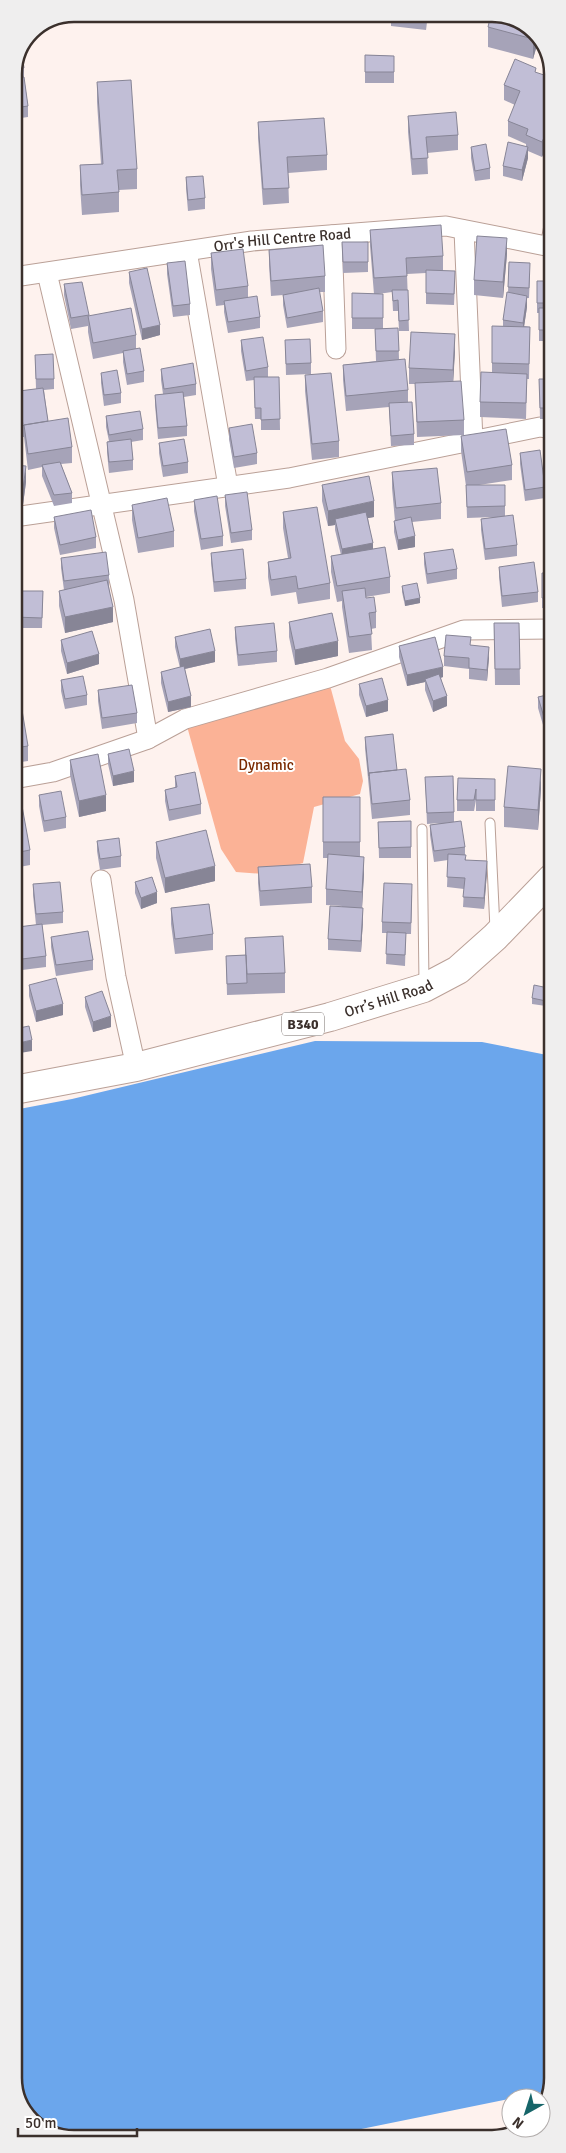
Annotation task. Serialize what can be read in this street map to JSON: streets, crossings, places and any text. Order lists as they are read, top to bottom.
{
  "streets": {
    "main road": ["Orr’s Hill Road", "B340"],
    "street": ["Orr's Hill Centre Road"]
  },
  "parks": ["Dynamic"],
  "scale_bar": "50 m",
  "north": "bottom left"
}
